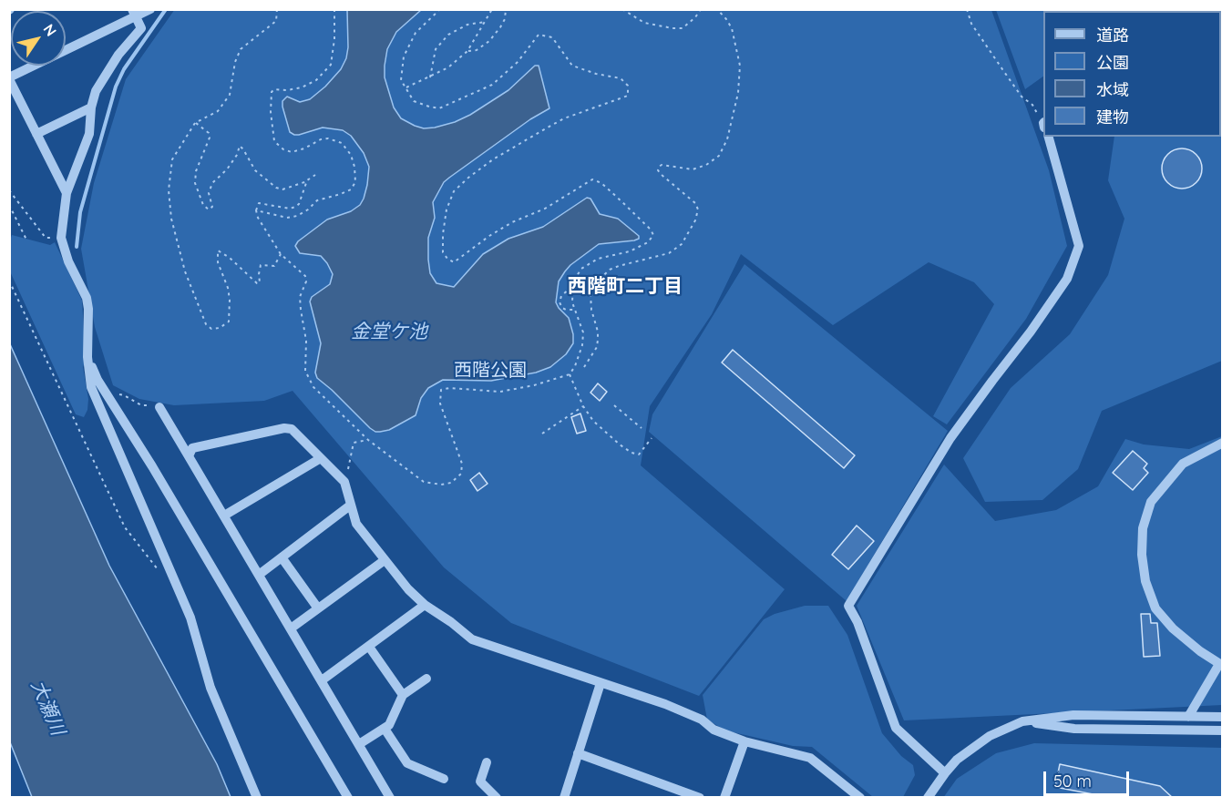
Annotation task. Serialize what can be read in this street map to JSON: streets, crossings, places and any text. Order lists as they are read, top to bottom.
{
  "districts": ["西階町二丁目"],
  "water": ["金堂ケ池", "大瀬川"],
  "parks": ["西階公園"],
  "legend": [
    "道路",
    "公園",
    "水域",
    "建物"
  ],
  "scale_bar": "50 m",
  "north": "top right"
}
